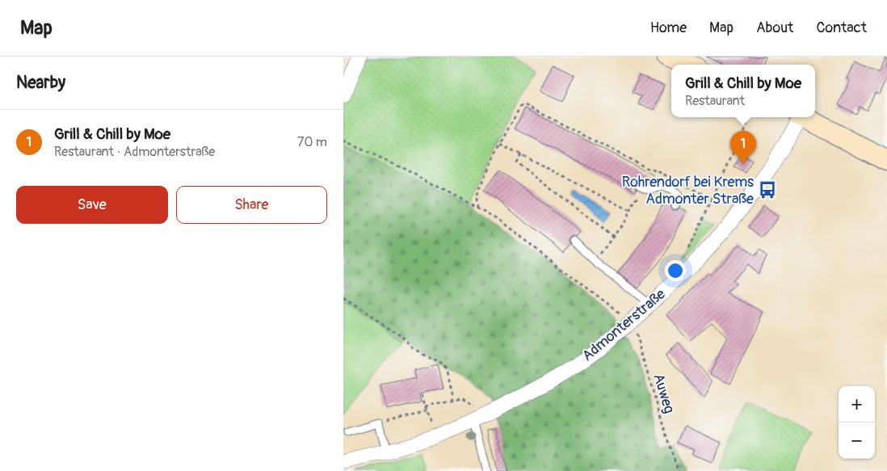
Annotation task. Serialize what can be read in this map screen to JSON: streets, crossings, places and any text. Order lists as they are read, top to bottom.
{
  "streets": {
    "street": ["Admonterstraße"],
    "path": ["Auweg"]
  },
  "crossings": [
    ["Admonterstraße", "Auweg"]
  ],
  "places": {
    "bus stop": ["Rohrendorf bei Krems Admonter Straße"]
  },
  "page": {
    "header": "Map",
    "nav": [
      "Home",
      "Map",
      "About",
      "Contact"
    ],
    "heading": "Nearby",
    "popup": ["Grill & Chill by Moe", "Restaurant"],
    "list": [
      {
        "mark": "1",
        "name": "Grill & Chill by Moe",
        "note": "Restaurant · Admonterstraße",
        "value": "70 m"
      }
    ],
    "pins": "1",
    "buttons": ["Save", "Share"],
    "map_buttons": ["+", "−"]
  }
}
